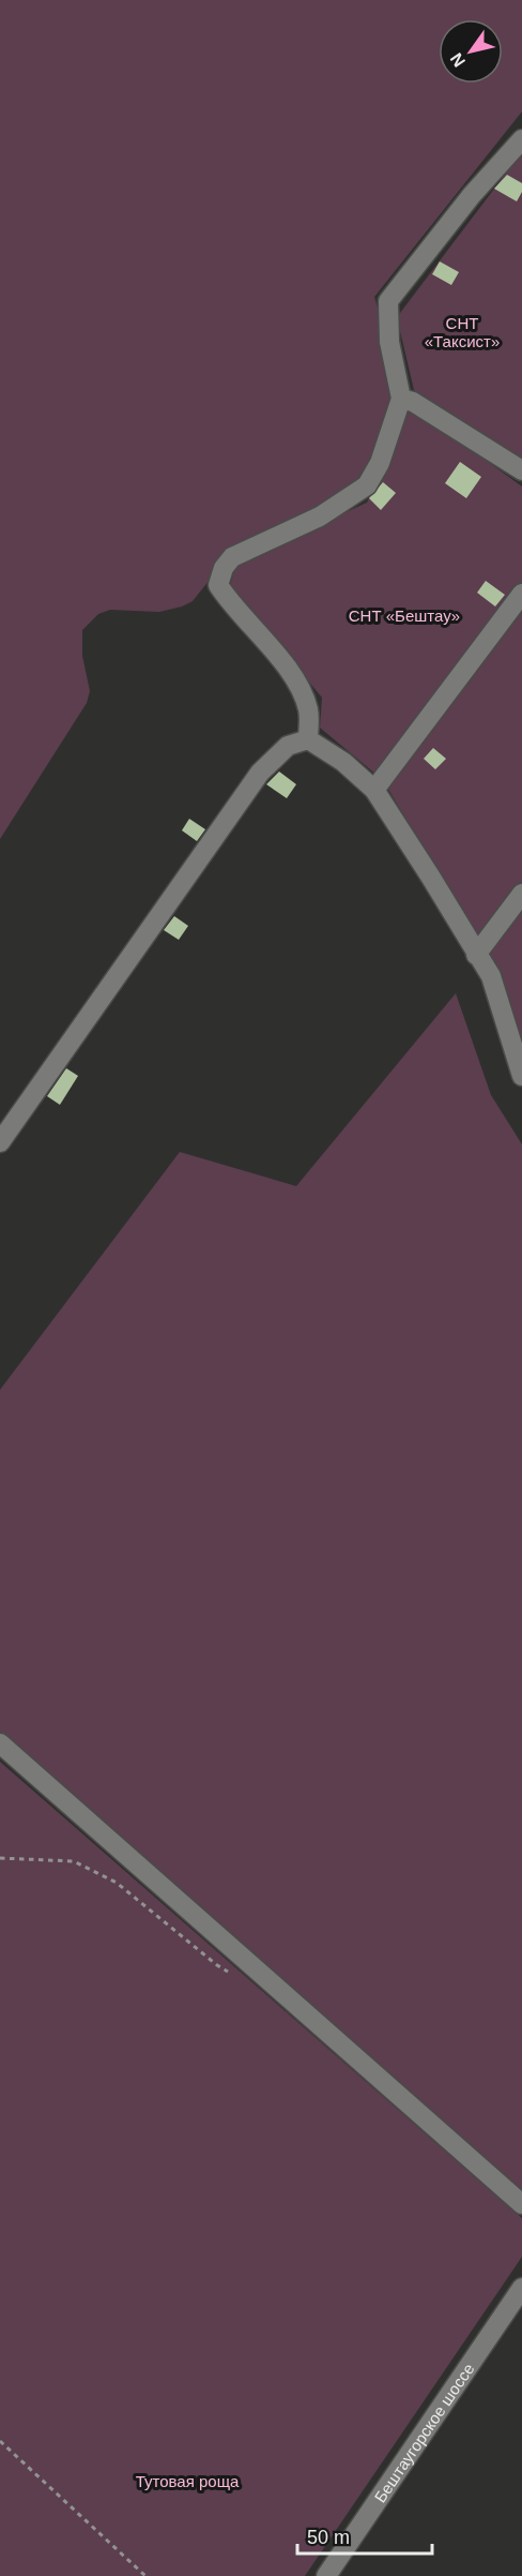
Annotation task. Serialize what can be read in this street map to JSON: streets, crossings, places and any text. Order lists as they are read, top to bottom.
{
  "streets": {
    "street": ["Бештаугорское шоссе"]
  },
  "parks": ["СНТ «Таксист»", "СНТ «Бештау»", "Тутовая роща"],
  "scale_bar": "50 m",
  "north": "bottom left"
}
